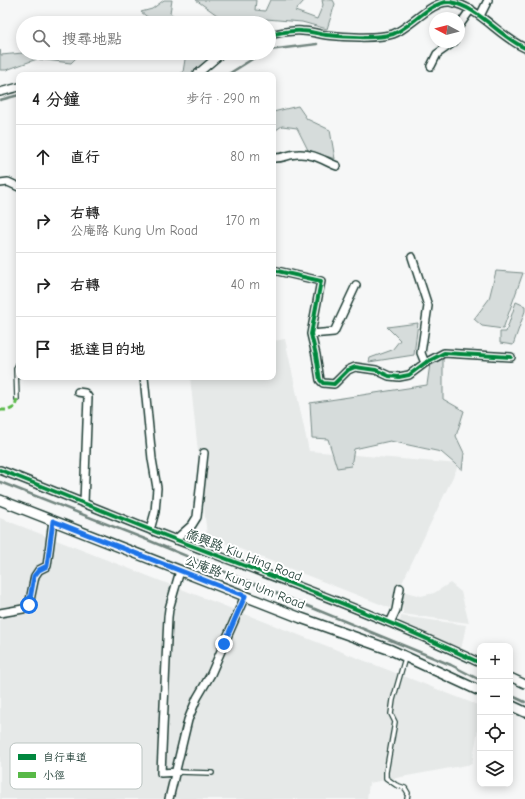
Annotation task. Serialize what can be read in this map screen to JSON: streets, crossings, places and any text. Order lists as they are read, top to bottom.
{
  "streets": {
    "street": ["僑興路 Kiu Hing Road", "公庵路 Kung Um Road"]
  },
  "legend": ["自行車道", "小徑"],
  "north": "left",
  "page": {
    "search": "搜尋地點",
    "heading": ["4 分鐘", "步行 · 290 m"],
    "list": [
      ["直行", "80 m"],
      ["右轉", "公庵路 Kung Um Road", "170 m"],
      ["右轉", "40 m"],
      "抵達目的地"
    ],
    "map_buttons": ["+", "−"]
  }
}
